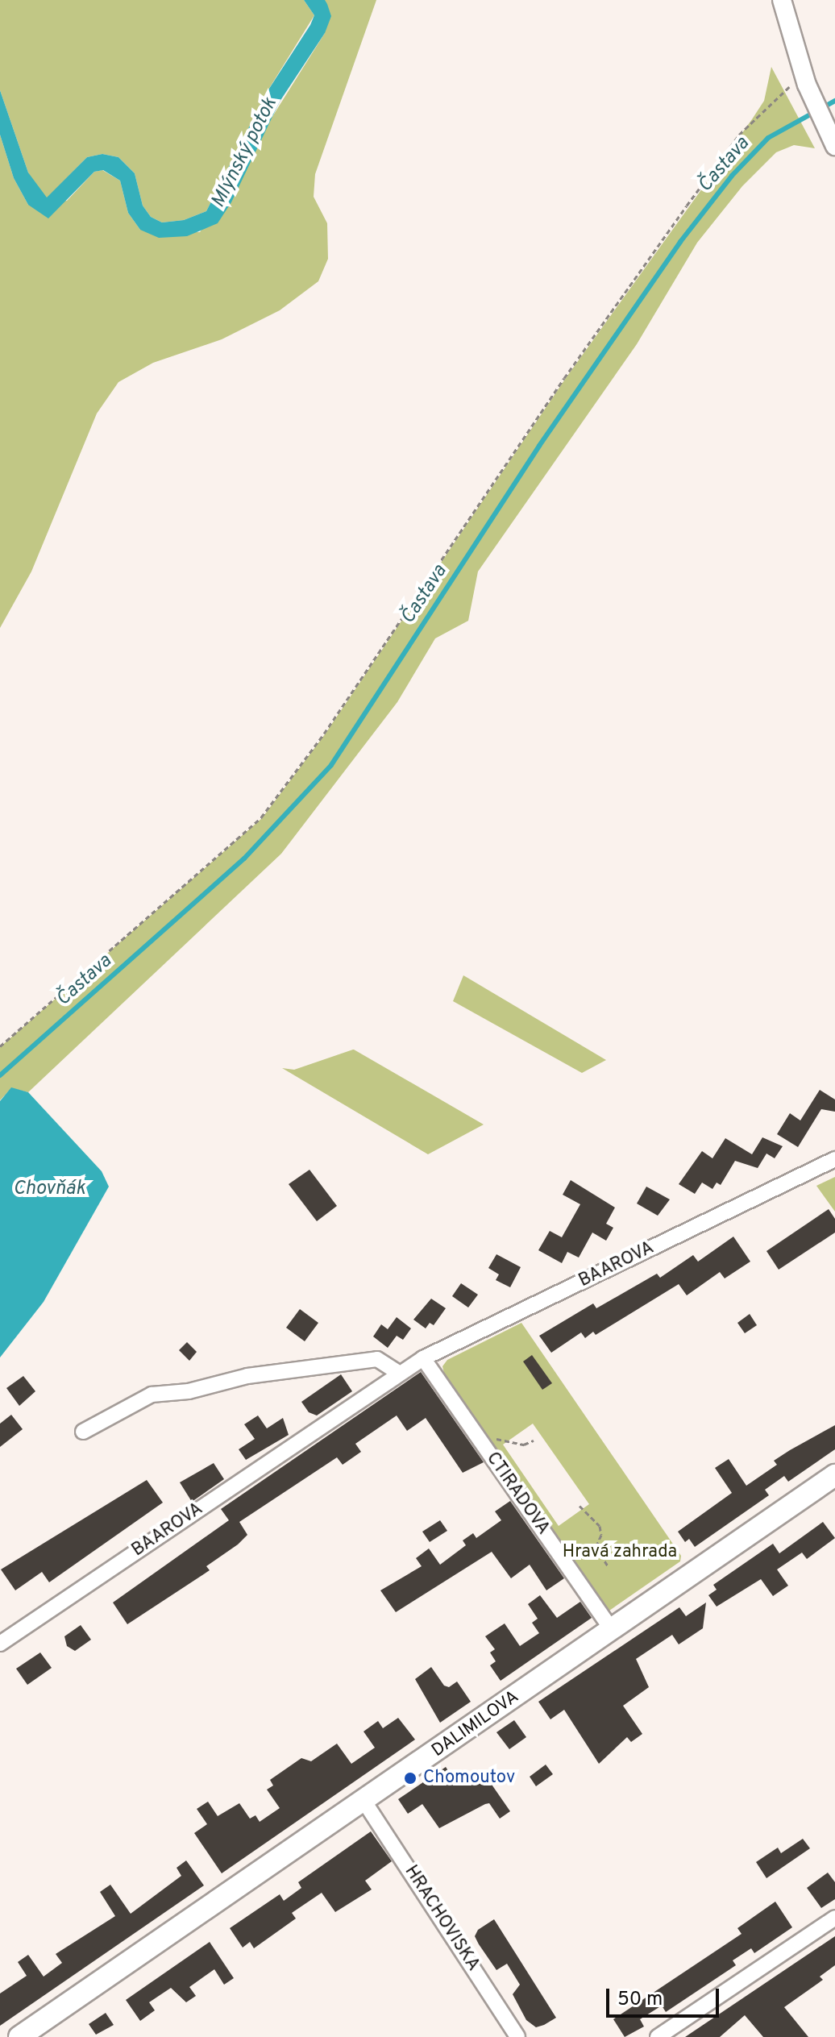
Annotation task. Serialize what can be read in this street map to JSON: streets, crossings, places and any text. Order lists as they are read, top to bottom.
{
  "streets": {
    "main road": ["DALIMILOVA"],
    "street": ["BAAROVA", "CTIRADOVA", "HRACHOVISKA"]
  },
  "crossings": [
    ["BAAROVA", "CTIRADOVA"],
    ["CTIRADOVA", "DALIMILOVA"],
    ["DALIMILOVA", "HRACHOVISKA"]
  ],
  "water": ["Mlýnský potok", "Častava", "Chovňák"],
  "parks": ["Hravá zahrada"],
  "places": ["Chomoutov"],
  "scale_bar": "50 m"
}
